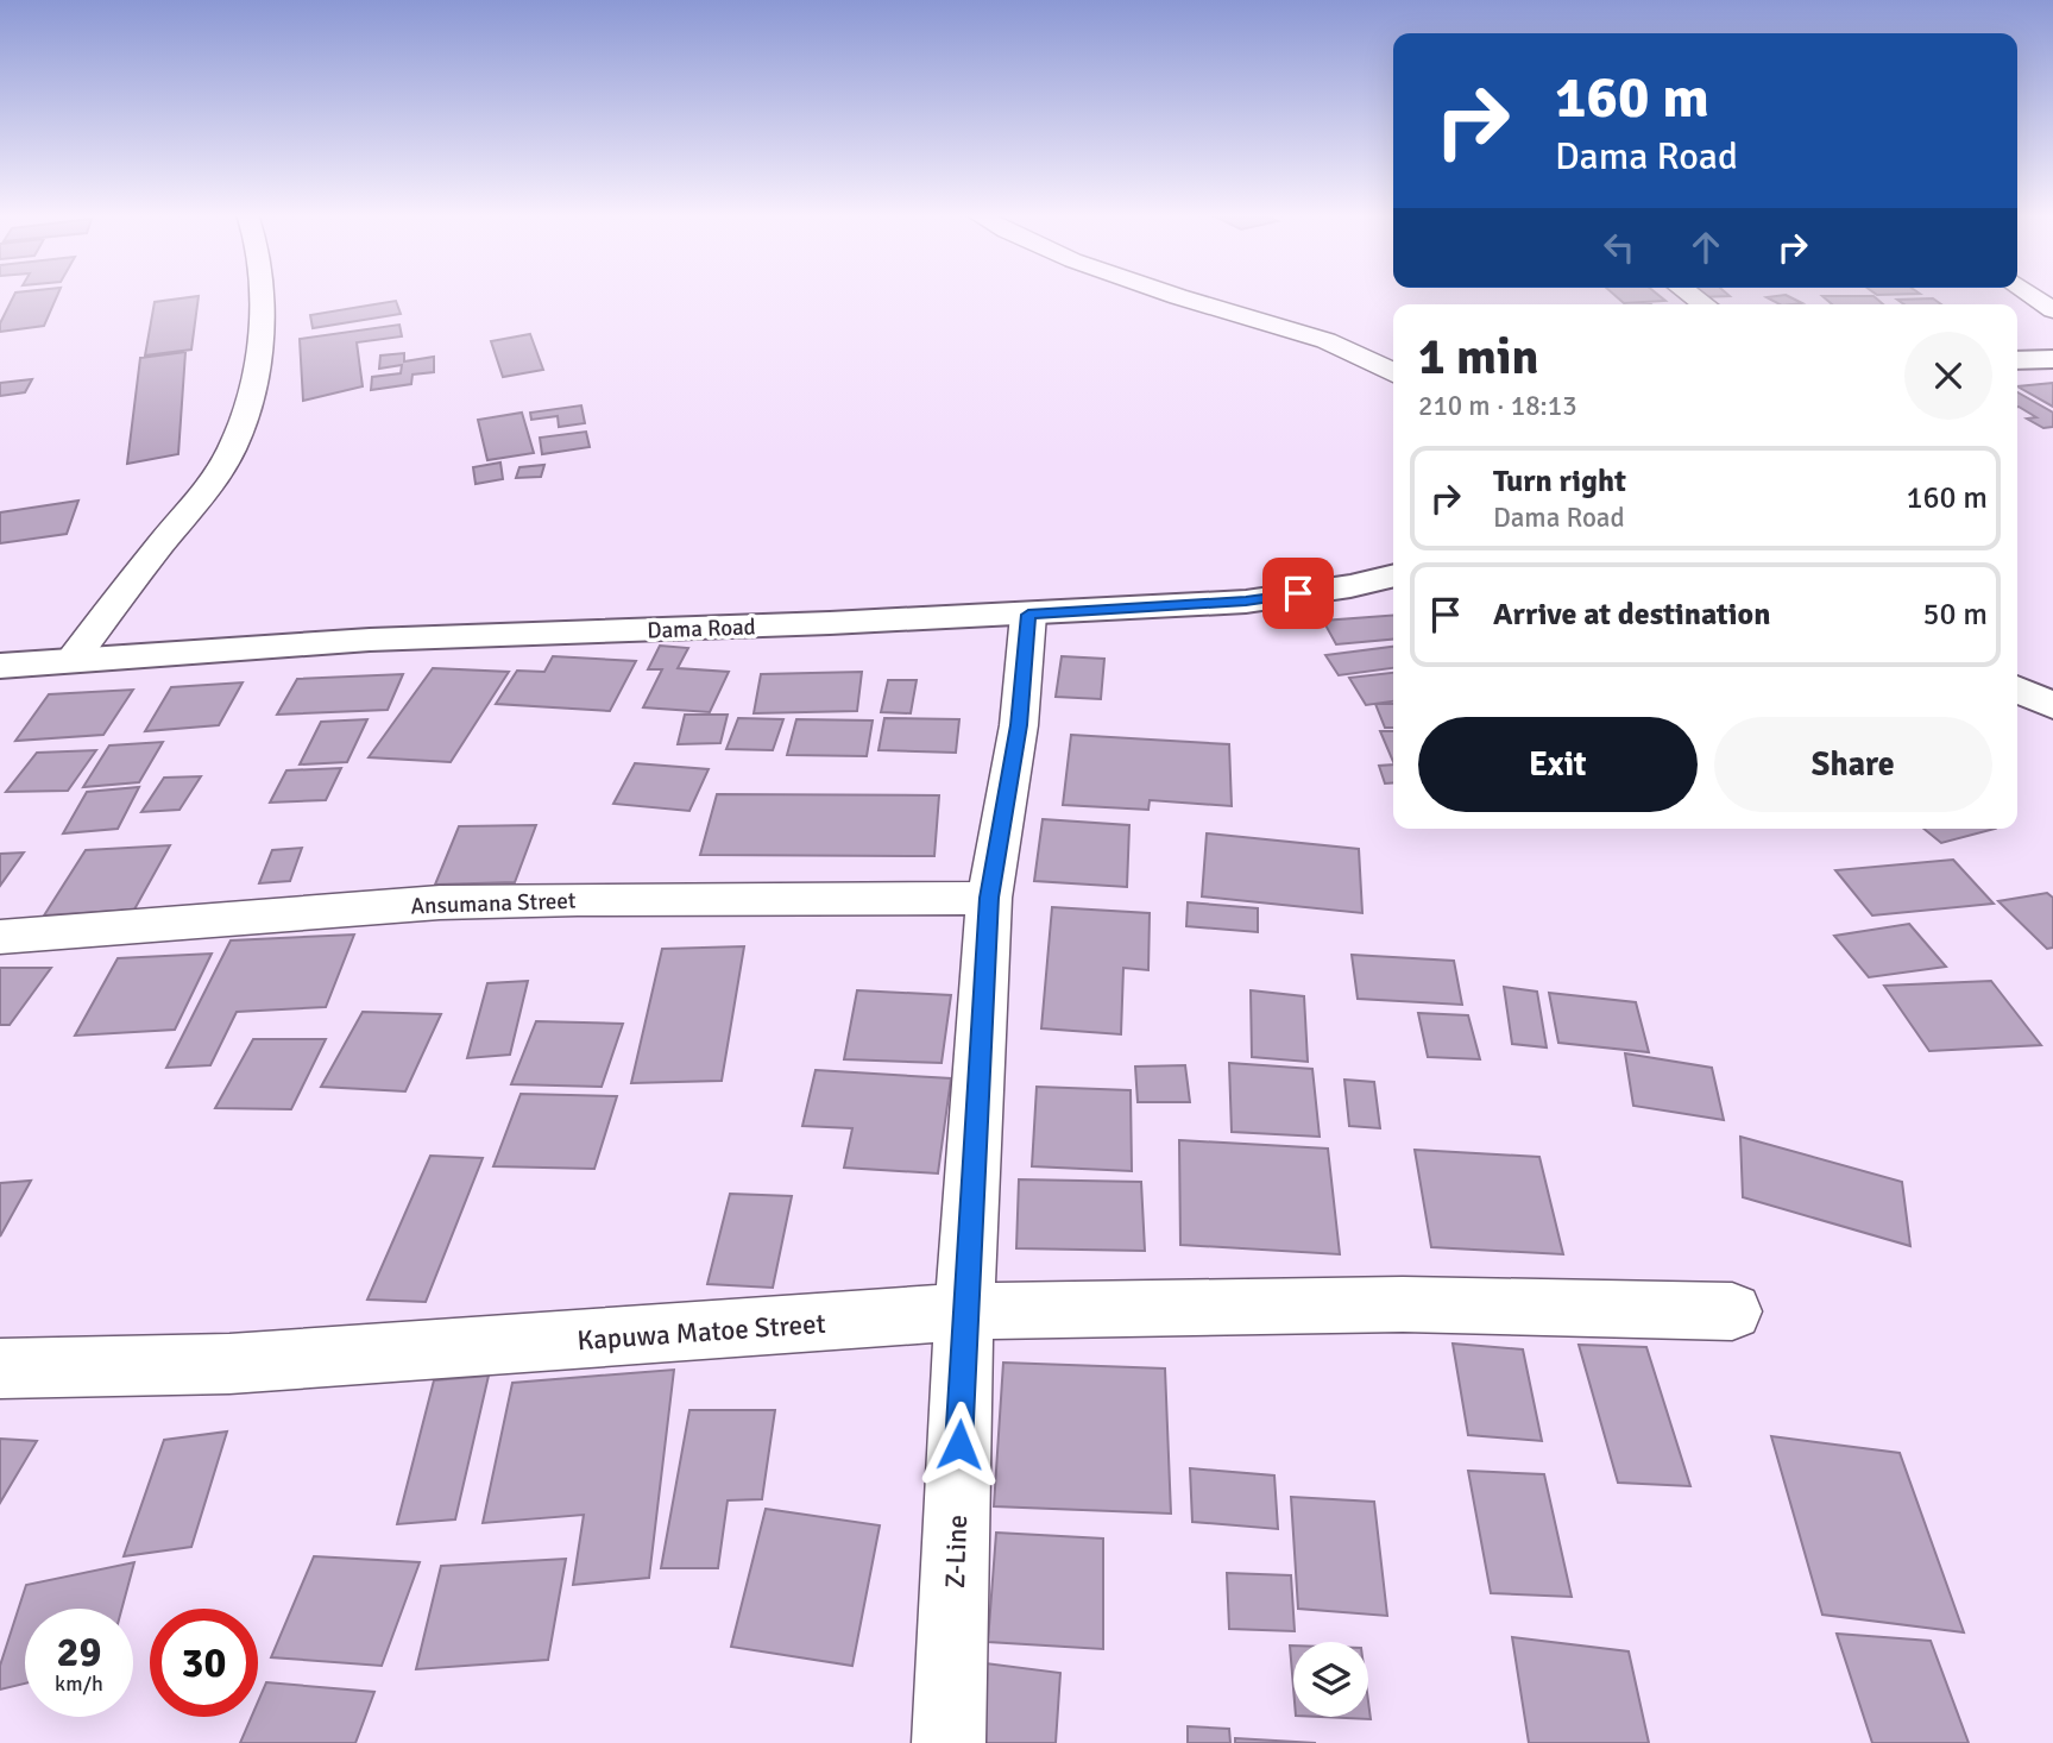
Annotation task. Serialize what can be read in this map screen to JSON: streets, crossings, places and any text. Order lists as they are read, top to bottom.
{
  "streets": {
    "highway": ["Dama Road"],
    "street": ["Ansumana Street", "Kapuwa Matoe Street", "Z-Line"]
  },
  "crossings": [
    ["Dama Road", "Z-Line"],
    ["Ansumana Street", "Z-Line"],
    ["Kapuwa Matoe Street", "Z-Line"]
  ],
  "page": {
    "turn": ["160 m", "Dama Road"],
    "heading": ["1 min", "210 m · 18:13"],
    "list": [
      {
        "name": "Turn right",
        "note": "Dama Road",
        "value": "160 m"
      },
      {
        "name": "Arrive at destination",
        "value": "50 m"
      }
    ],
    "buttons": ["Exit", "Share"],
    "speed": "29 km/h",
    "limit": "30"
  }
}
